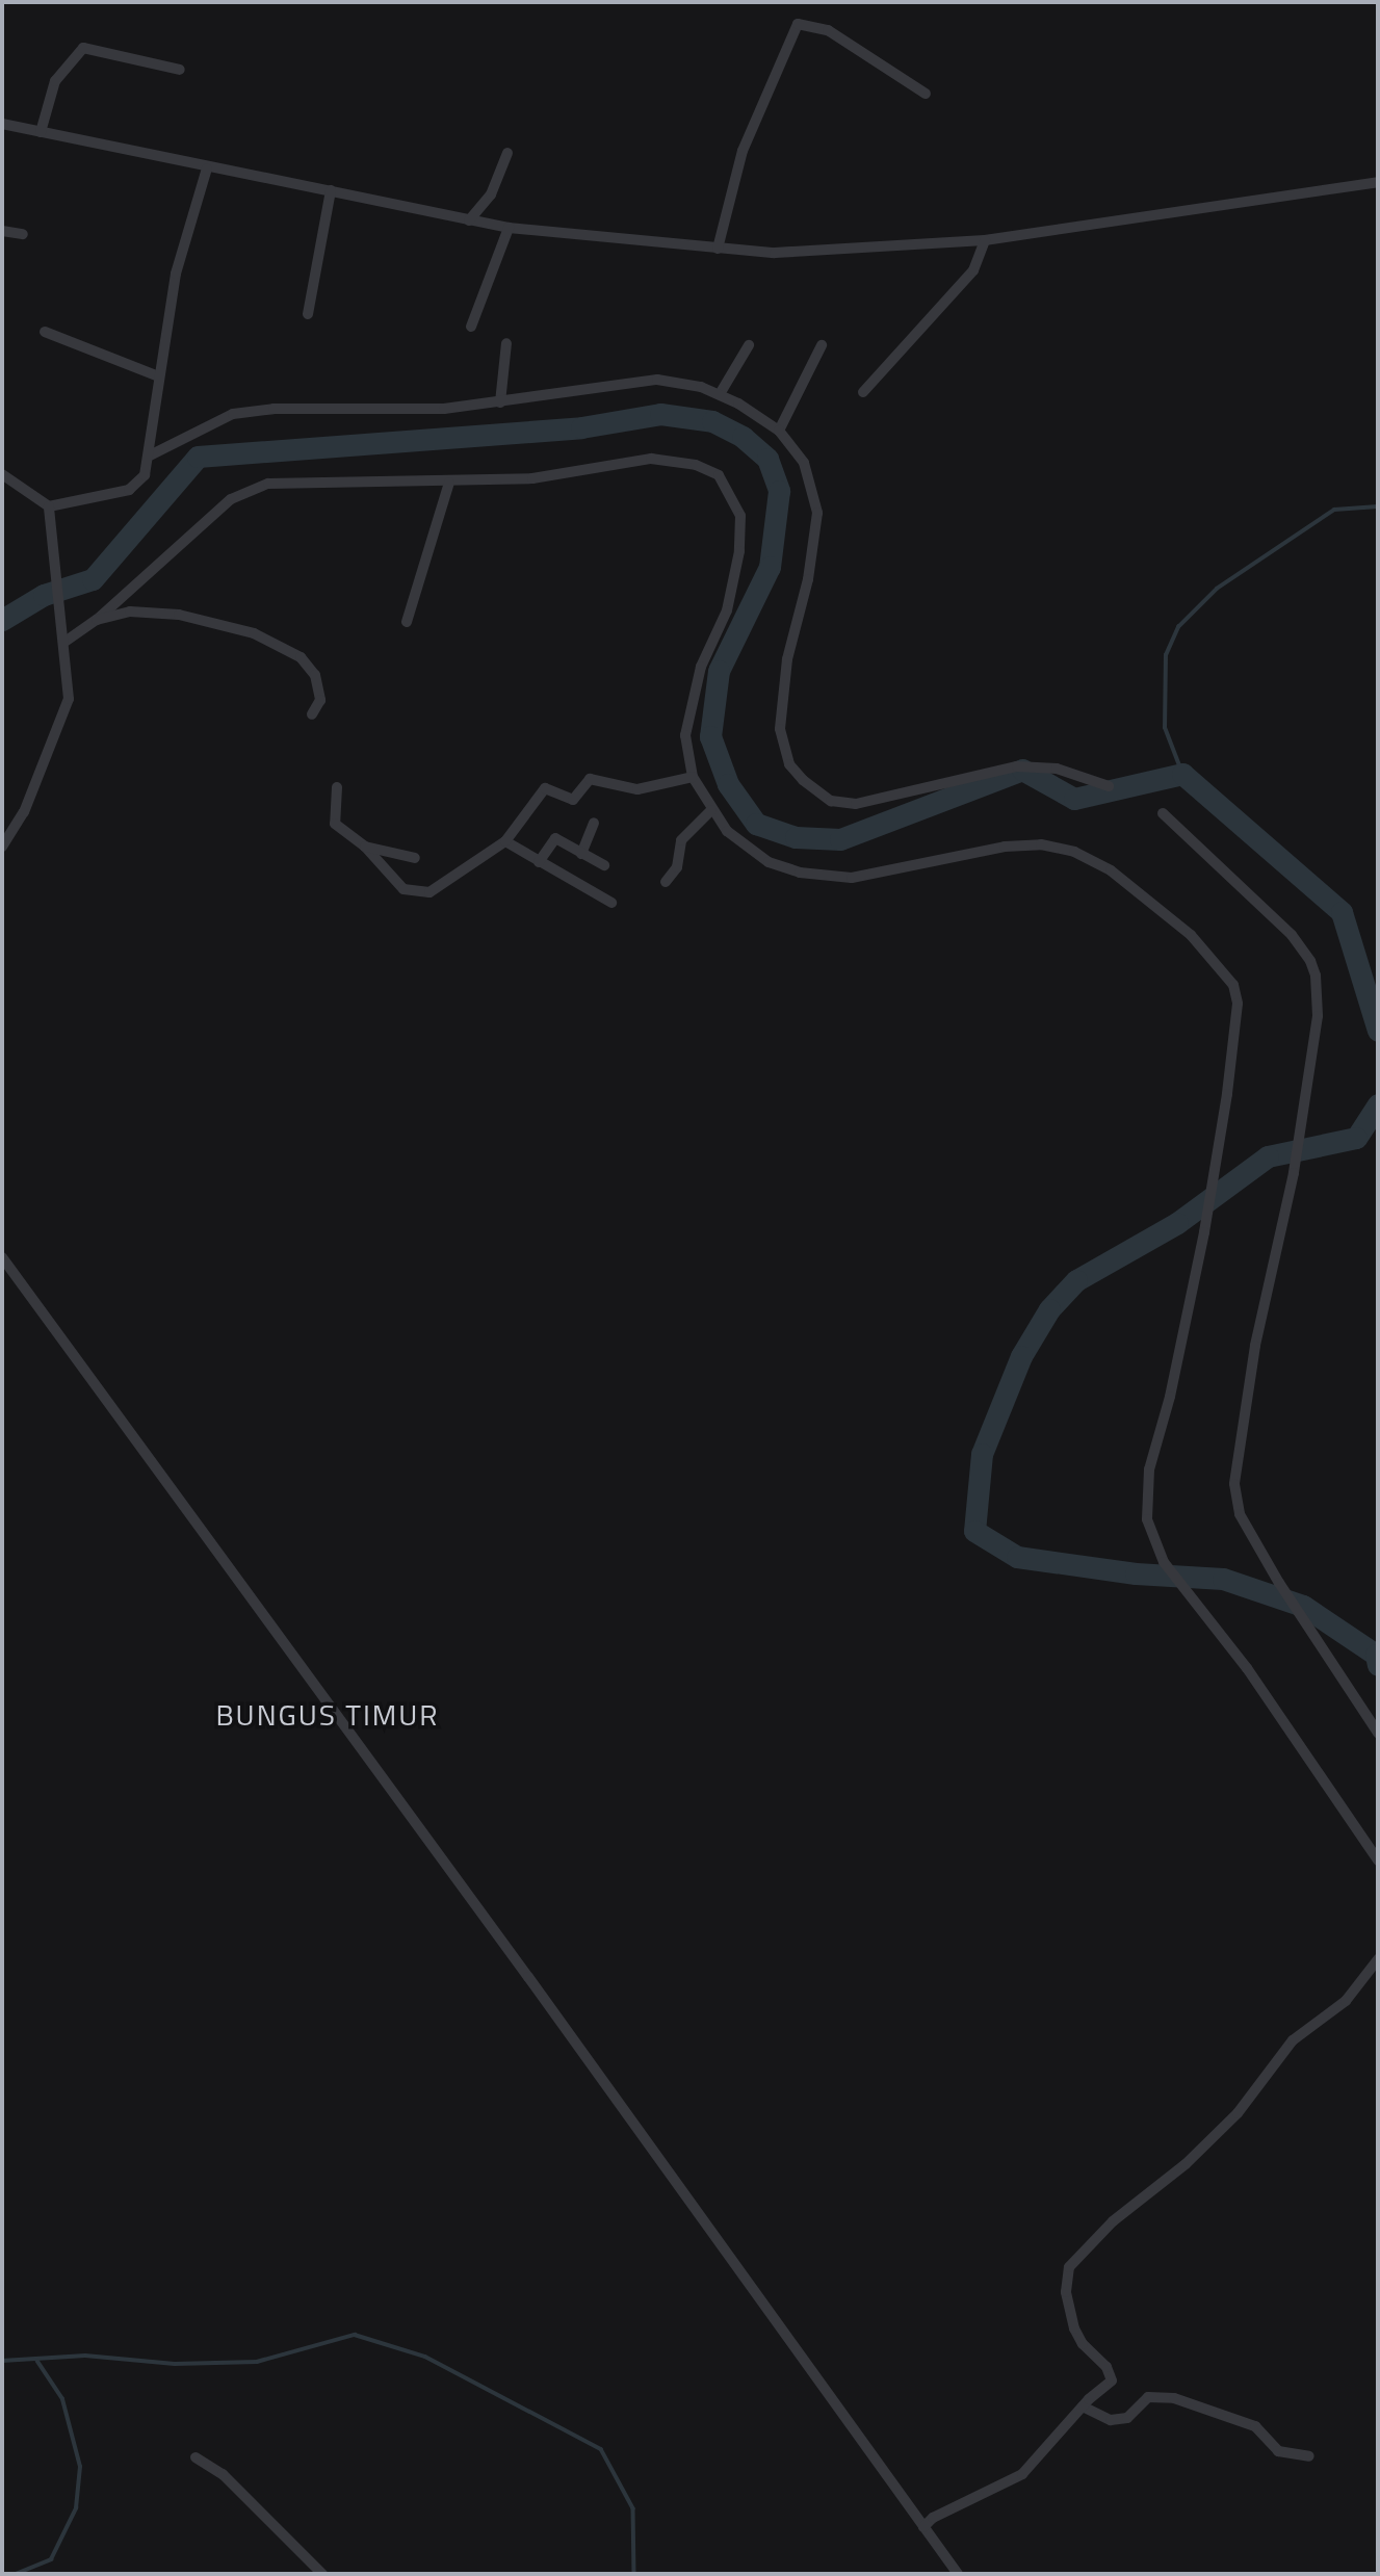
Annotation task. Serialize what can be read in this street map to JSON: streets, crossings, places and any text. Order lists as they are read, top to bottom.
{
  "districts": ["BUNGUS TIMUR"]
}
